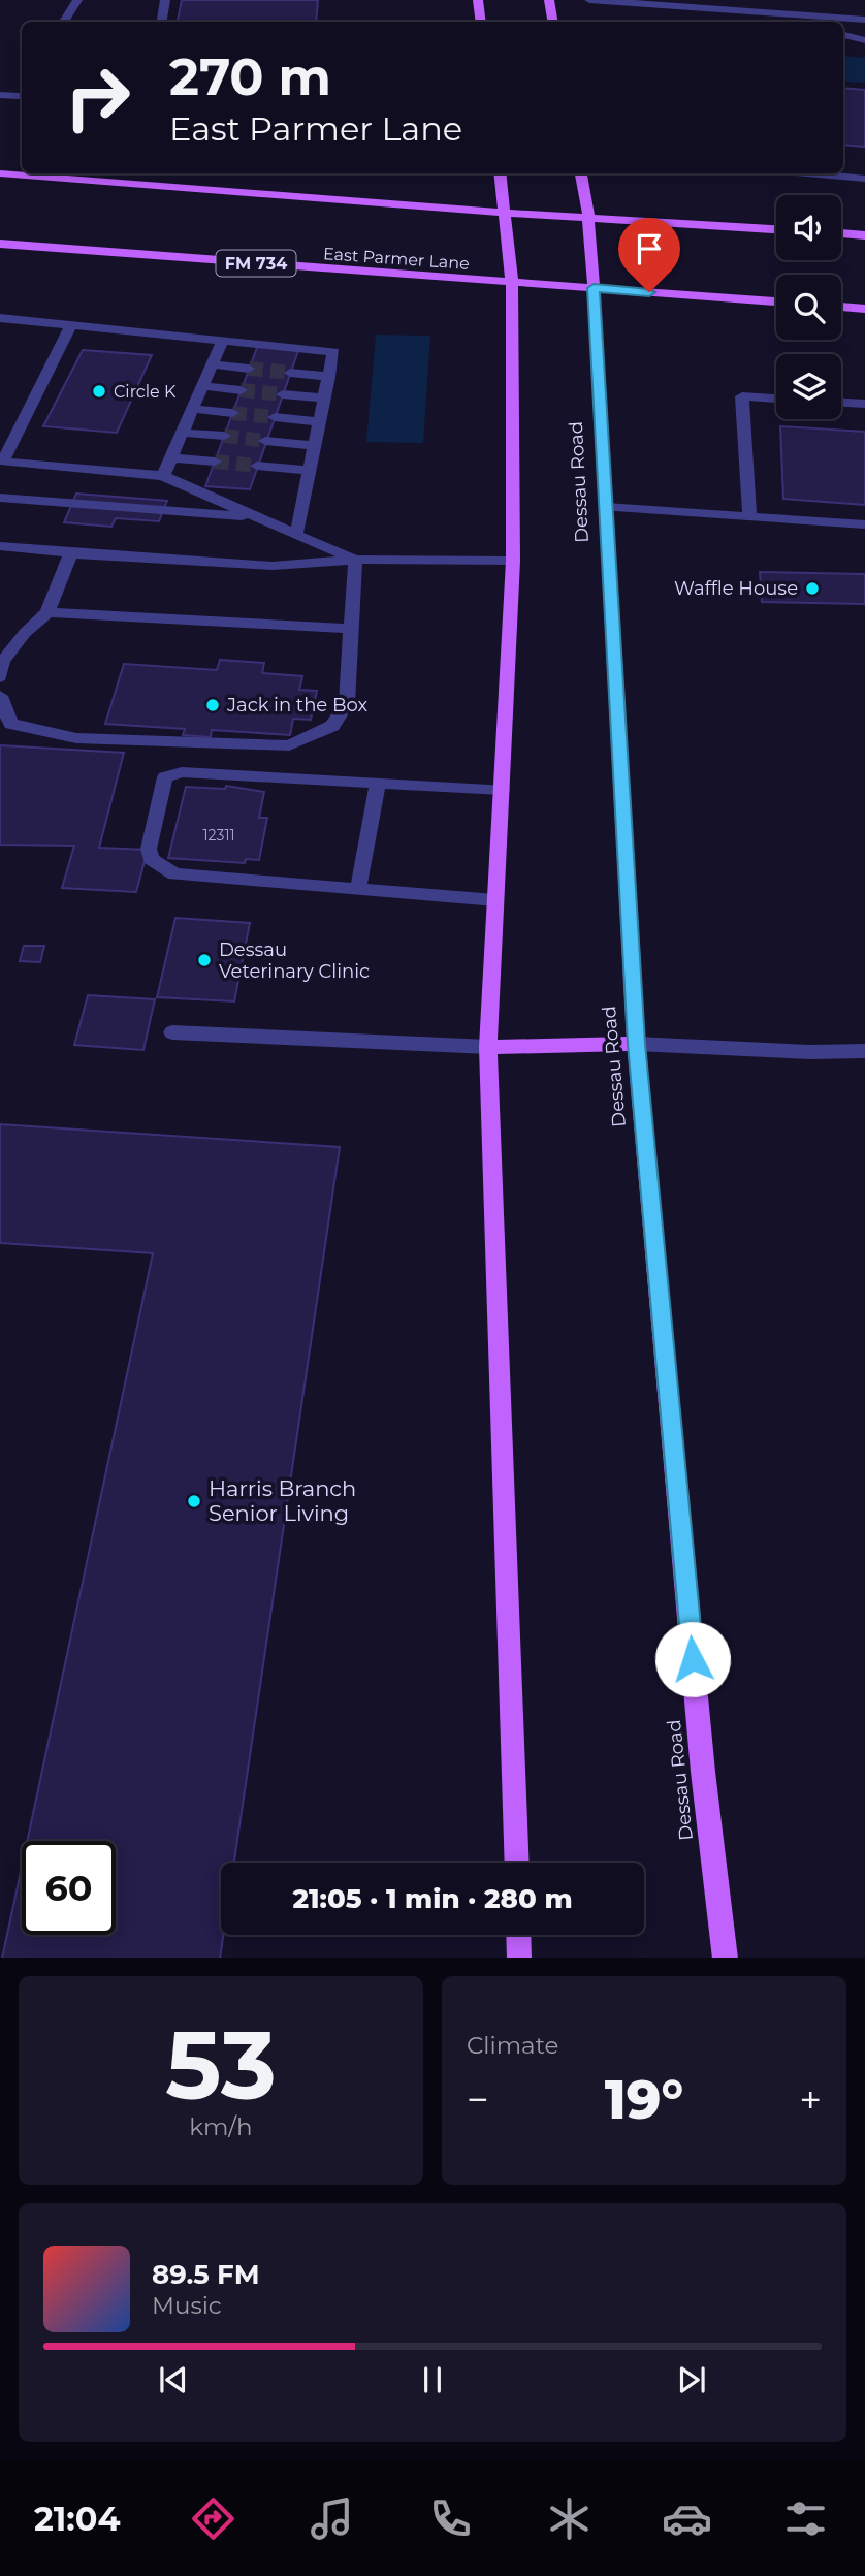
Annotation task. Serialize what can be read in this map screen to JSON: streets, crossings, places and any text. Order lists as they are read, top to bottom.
{
  "streets": {
    "main road": ["East Parmer Lane", "FM 734", "Dessau Road"]
  },
  "crossings": [
    ["East Parmer Lane", "Dessau Road"]
  ],
  "places": [
    "Circle K",
    "Waffle House",
    "Jack in the Box",
    "Dessau Veterinary Clinic",
    "Harris Branch Senior Living"
  ],
  "house_numbers": ["12311"],
  "page": {
    "turn": ["270 m", "East Parmer Lane"],
    "limit": "60",
    "trip": "21:05 · 1 min · 280 m",
    "tile": [
      ["53", "km/h"],
      "Climate"
    ],
    "heat": ["−", "19°", "+"],
    "song": ["89.5 FM", "Music"],
    "tabs": "21:04"
  }
}
